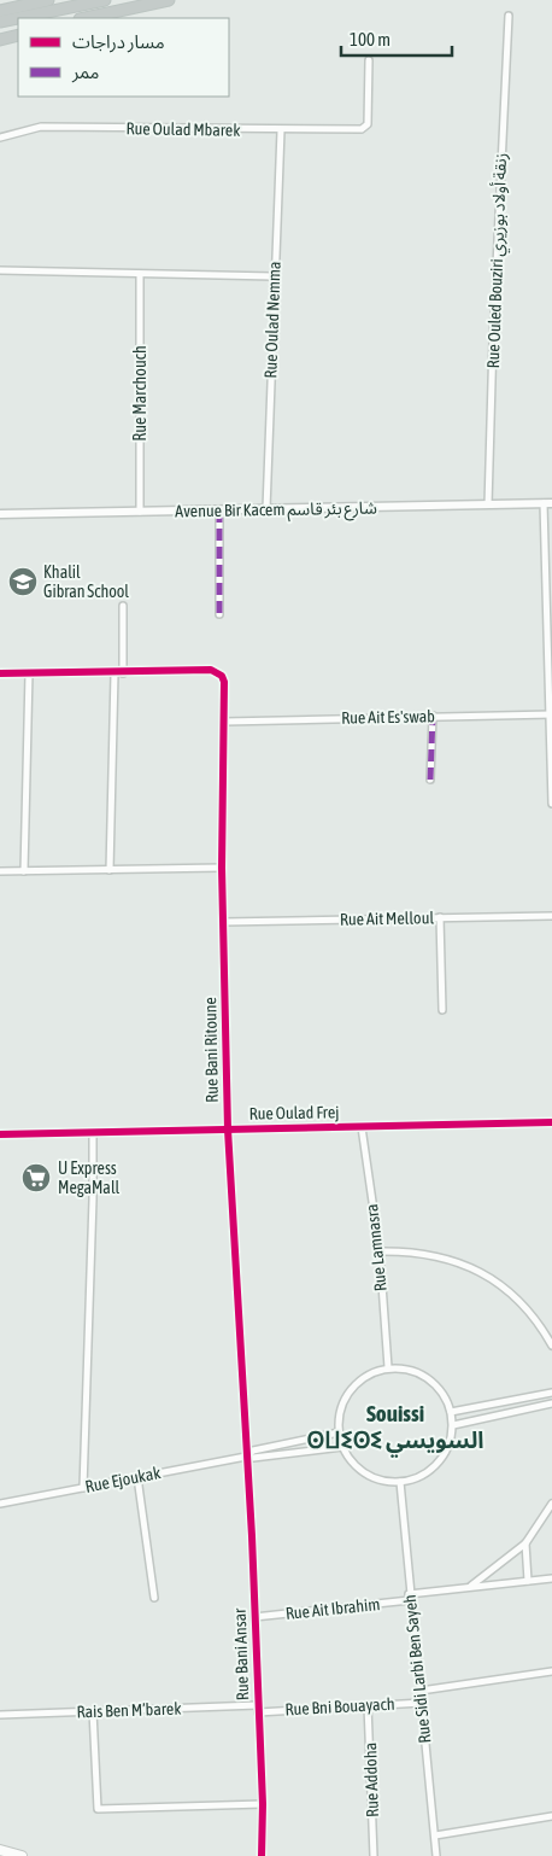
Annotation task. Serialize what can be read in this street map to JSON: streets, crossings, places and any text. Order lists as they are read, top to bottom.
{
  "streets": {
    "street": [
      "Rue Oulad Mbarek",
      "Rue Ouled Bouziri زنقة أولاد بوزيري",
      "Rue Oulad Nemma",
      "Rue Marchouch",
      "Avenue Bir Kacem شارع بئر قاسم",
      "Rue Ait Es'swab",
      "Rue Ait Melloul",
      "Rue Bani Ritoune",
      "Rue Oulad Frej",
      "Rue Lamnasra",
      "Rue Ejoukak",
      "Rue Ait Ibrahim",
      "Rue Bani Ansar",
      "Rue Sidi Larbi Ben Sayeh",
      "Rue Bni Bouayach",
      "Rais Ben M’barek",
      "Rue Addoha"
    ]
  },
  "crossings": [
    ["Rue Oulad Mbarek", "Rue Oulad Nemma"],
    ["Rue Ouled Bouziri زنقة أولاد بوزيري", "Avenue Bir Kacem شارع بئر قاسم"],
    ["Rue Oulad Nemma", "Avenue Bir Kacem شارع بئر قاسم"],
    ["Rue Marchouch", "Avenue Bir Kacem شارع بئر قاسم"],
    ["Rue Ait Es'swab", "Rue Bani Ritoune"],
    ["Rue Ait Melloul", "Rue Bani Ritoune"],
    ["Rue Bani Ritoune", "Rue Oulad Frej"],
    ["Rue Bani Ritoune", "Rue Ejoukak"],
    ["Rue Bani Ritoune", "Rue Bani Ansar"],
    ["Rue Oulad Frej", "Rue Lamnasra"],
    ["Rue Lamnasra", "Rue Ejoukak"],
    ["Rue Lamnasra", "Rue Sidi Larbi Ben Sayeh"],
    ["Rue Ejoukak", "Rue Bani Ansar"],
    ["Rue Ejoukak", "Rue Sidi Larbi Ben Sayeh"],
    ["Rue Ait Ibrahim", "Rue Bani Ansar"],
    ["Rue Ait Ibrahim", "Rue Sidi Larbi Ben Sayeh"],
    ["Rue Bani Ansar", "Rue Bni Bouayach"],
    ["Rue Bani Ansar", "Rais Ben M’barek"],
    ["Rue Sidi Larbi Ben Sayeh", "Rue Bni Bouayach"],
    ["Rue Bni Bouayach", "Rais Ben M’barek"],
    ["Rue Bni Bouayach", "Rue Addoha"]
  ],
  "districts": ["Souissi ⵙⵡⵉⵙⵉ السويسي"],
  "places": {
    "school or university": ["Khalil Gibran School"],
    "supermarket": ["U Express MegaMall"]
  },
  "legend": ["مسار دراجات", "ممر"],
  "scale_bar": "100 m"
}
